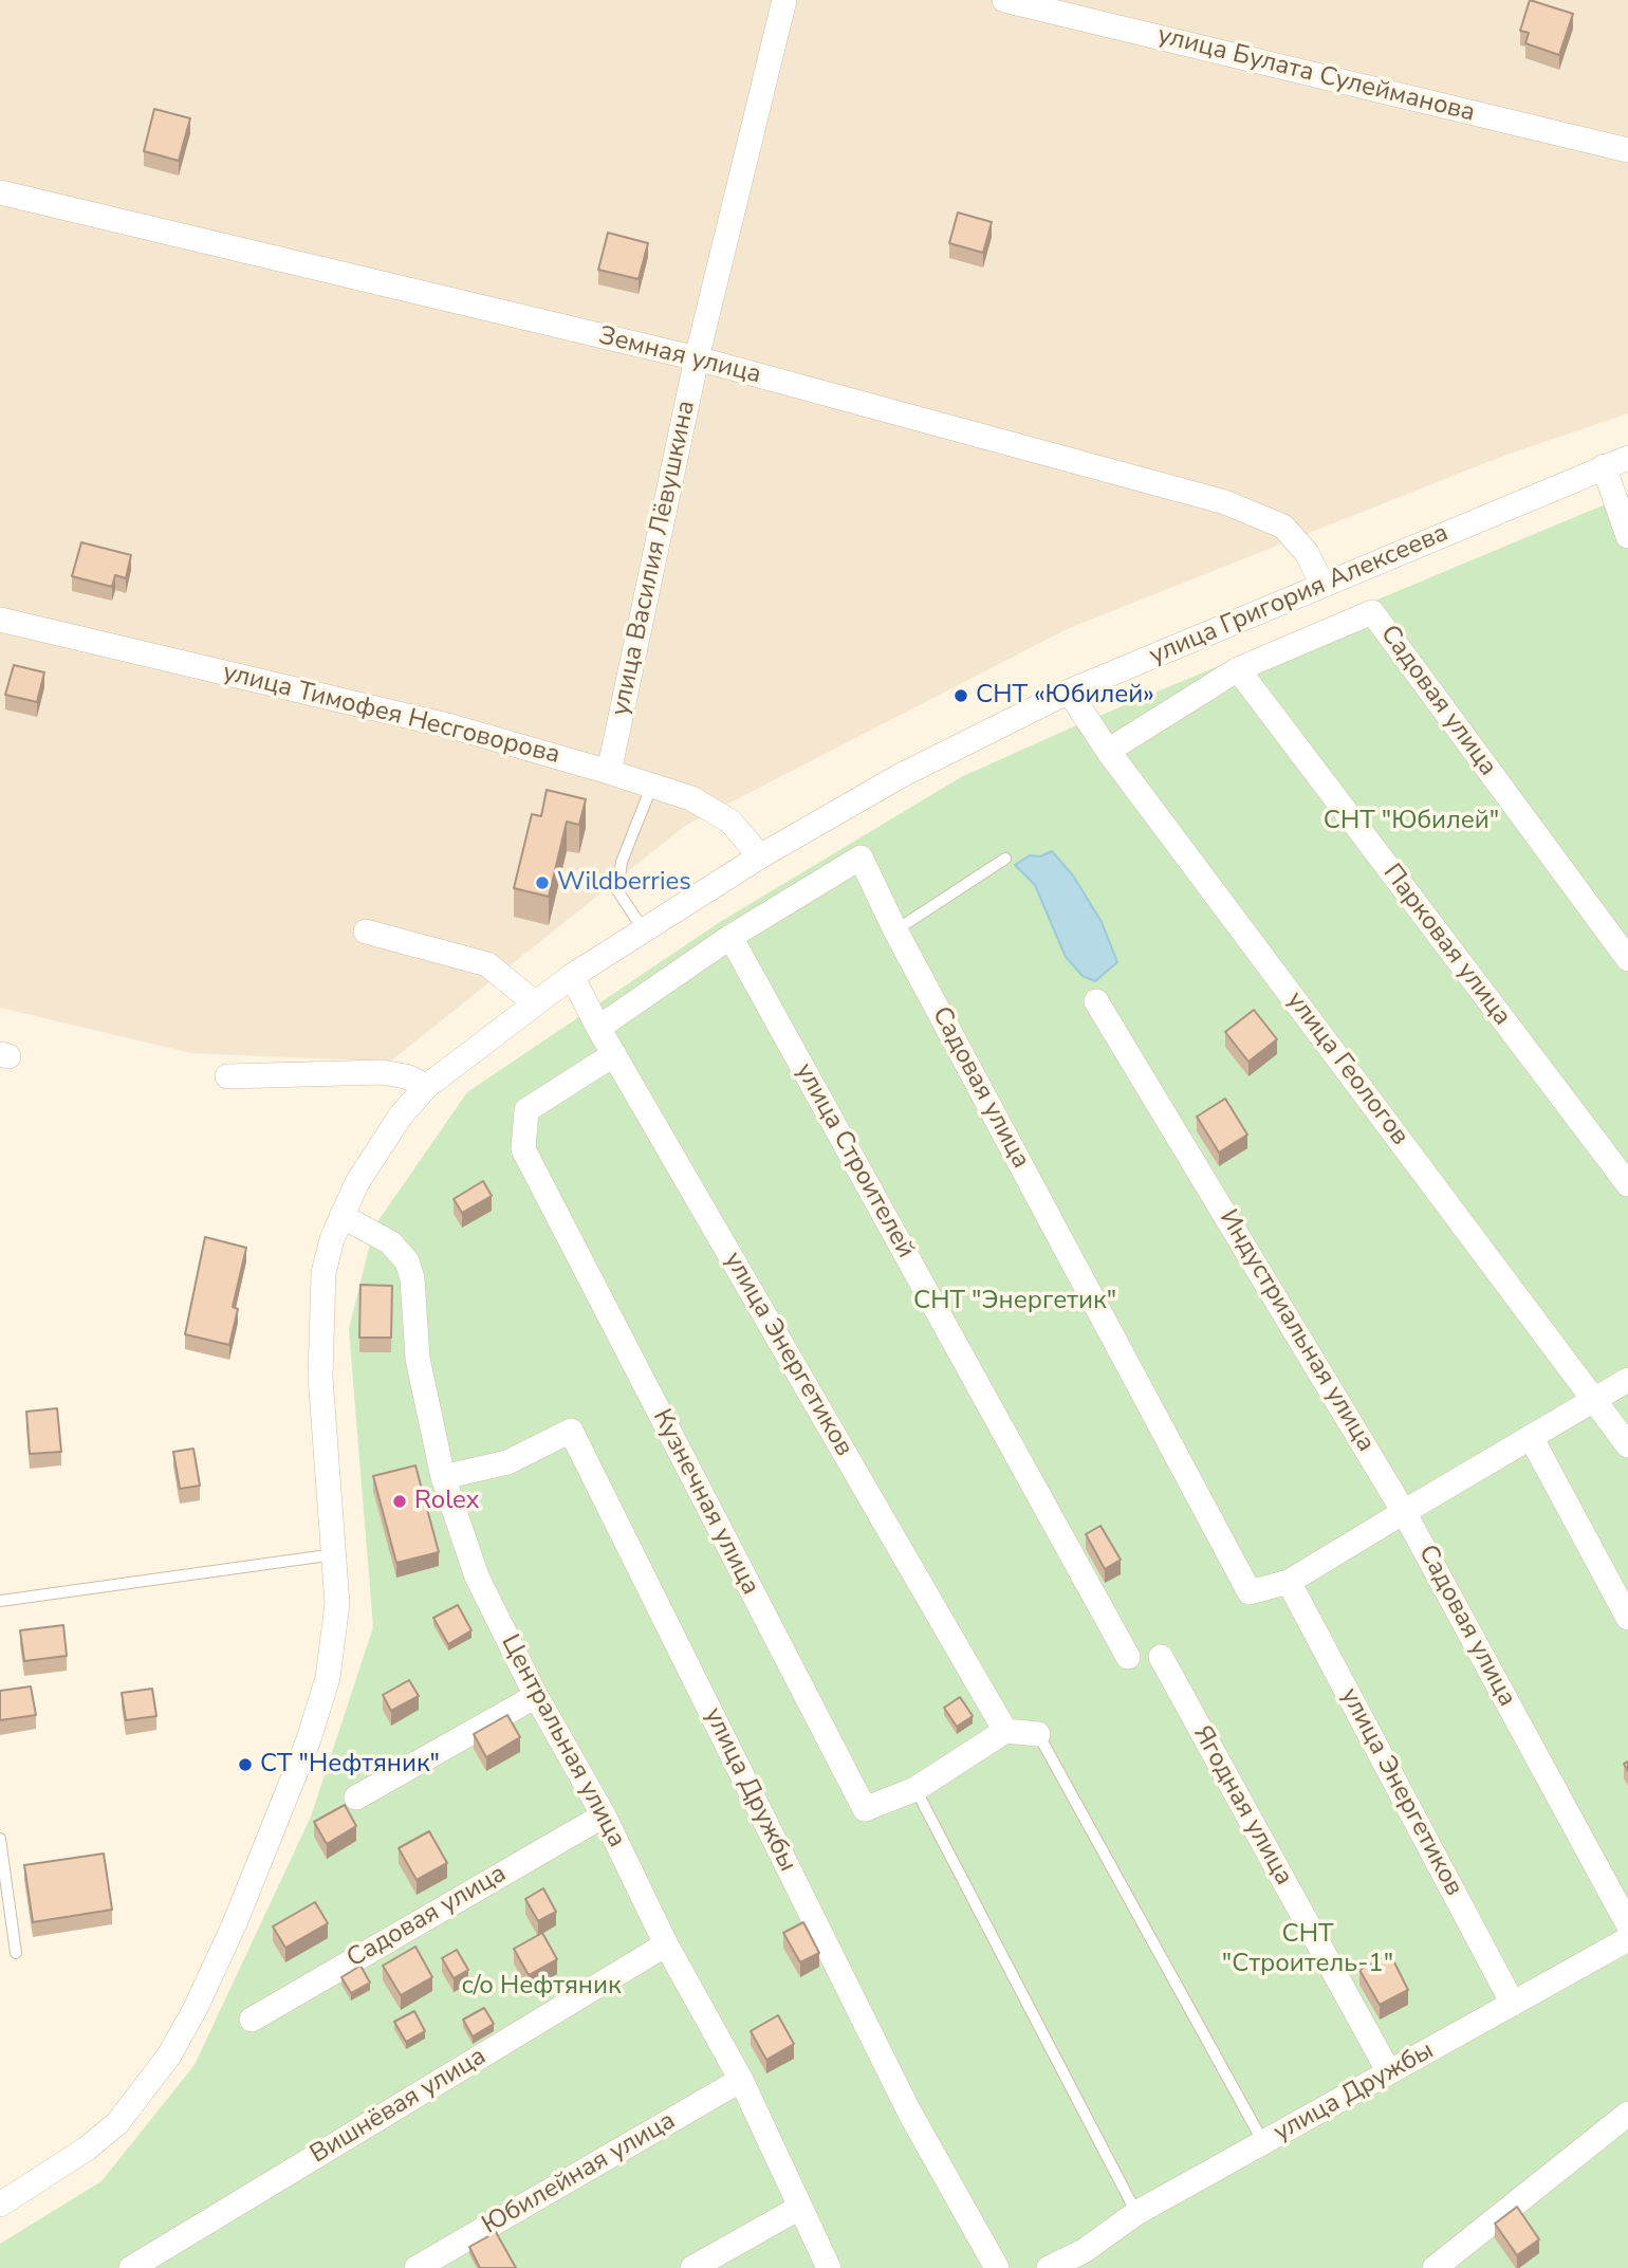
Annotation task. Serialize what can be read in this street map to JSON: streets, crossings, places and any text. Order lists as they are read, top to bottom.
{
  "streets": {
    "street": [
      "улица Булата Сулейманова",
      "Земная улица",
      "улица Василия Лёвушкина",
      "улица Григория Алексеева",
      "Садовая улица",
      "улица Тимофея Несговорова",
      "Парковая улица",
      "улица Геологов",
      "улица Строителей",
      "Индустриальная улица",
      "улица Энергетиков",
      "Кузнечная улица",
      "Центральная улица",
      "улица Дружбы",
      "Ягодная улица",
      "Вишнёвая улица",
      "Юбилейная улица"
    ]
  },
  "crossings": [
    ["Земная улица", "улица Василия Лёвушкина"],
    ["Земная улица", "улица Григория Алексеева"],
    ["улица Василия Лёвушкина", "улица Тимофея Несговорова"],
    ["улица Григория Алексеева", "улица Тимофея Несговорова"],
    ["улица Григория Алексеева", "улица Геологов"],
    ["улица Григория Алексеева", "улица Энергетиков"],
    ["улица Григория Алексеева", "Центральная улица"],
    ["Садовая улица", "Парковая улица"],
    ["Садовая улица", "улица Геологов"],
    ["Садовая улица", "улица Строителей"],
    ["Садовая улица", "Индустриальная улица"],
    ["Садовая улица", "улица Энергетиков"],
    ["Садовая улица", "Центральная улица"],
    ["улица Строителей", "Ягодная улица"],
    ["улица Энергетиков", "Кузнечная улица"],
    ["улица Энергетиков", "улица Дружбы"],
    ["Центральная улица", "улица Дружбы"],
    ["Центральная улица", "Вишнёвая улица"],
    ["Центральная улица", "Юбилейная улица"],
    ["улица Дружбы", "Ягодная улица"]
  ],
  "parks": [
    "СНТ \"Юбилей\"",
    "СНТ \"Энергетик\"",
    "СНТ \"Строитель-1\"",
    "с/о Нефтяник"
  ],
  "places": [
    "СНТ «Юбилей»",
    "Wildberries",
    "Rolex",
    "СТ \"Нефтяник\""
  ]
}
